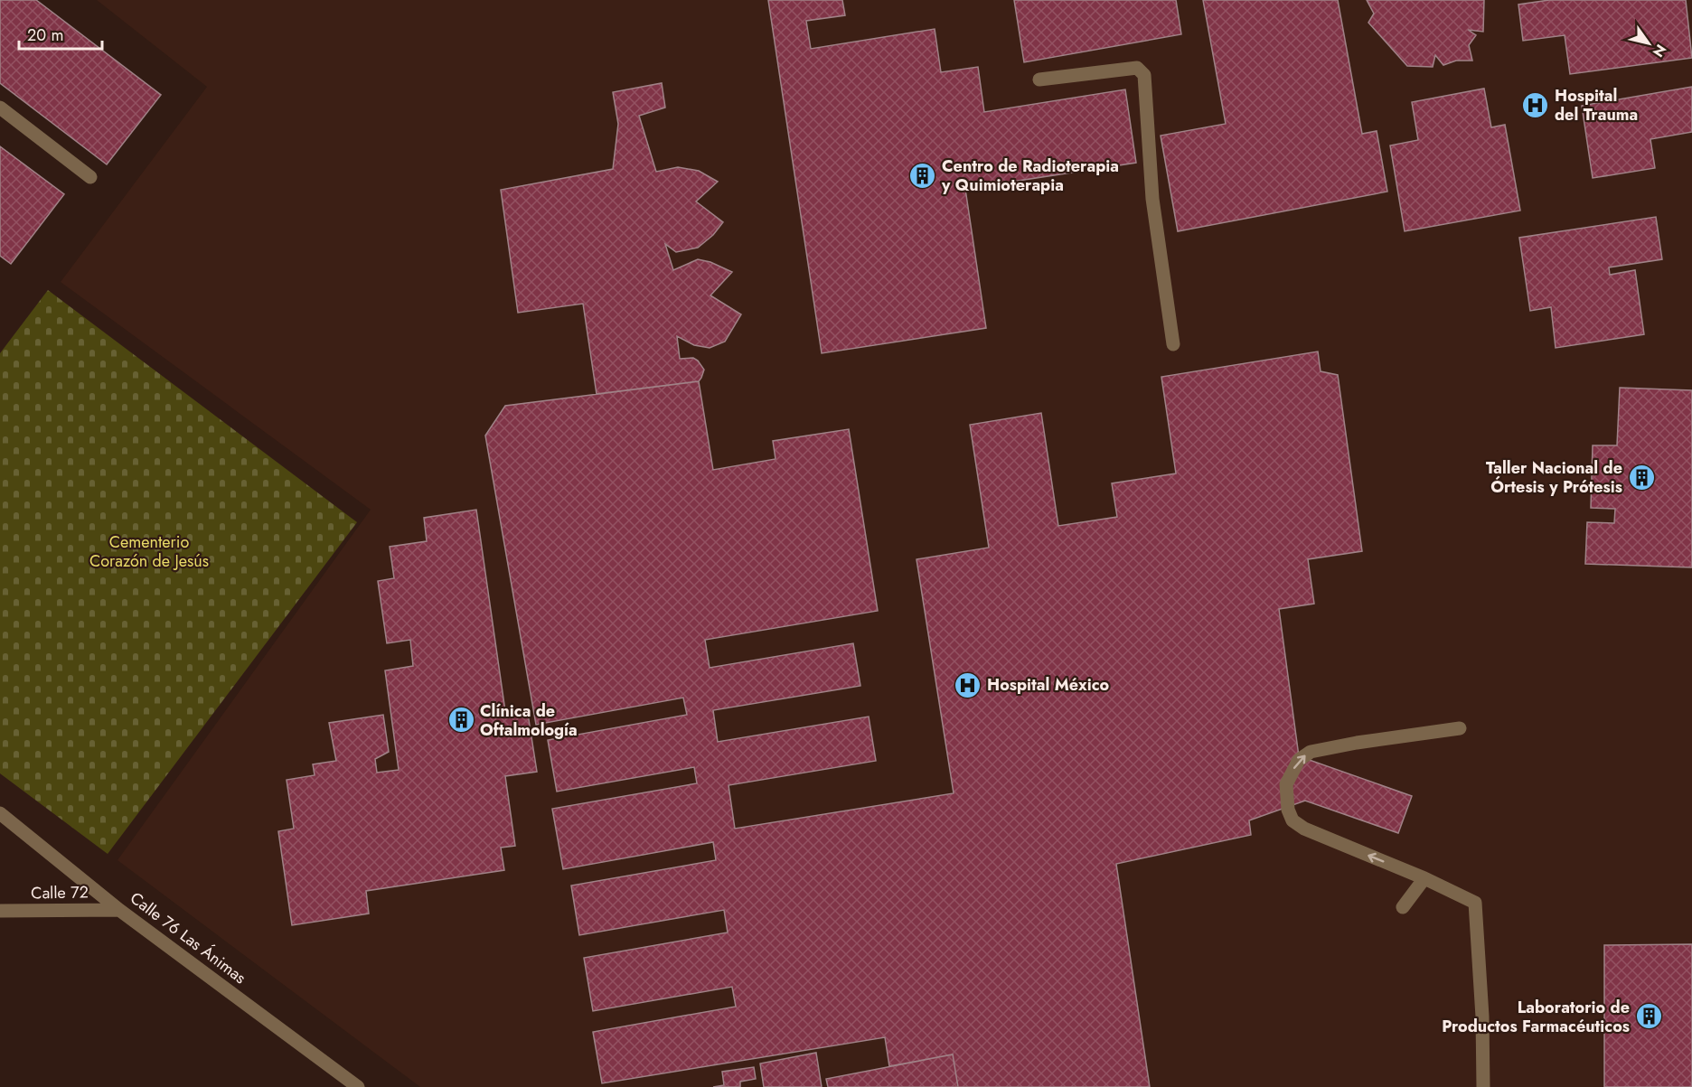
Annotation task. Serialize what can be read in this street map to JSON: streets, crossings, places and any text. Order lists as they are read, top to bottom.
{
  "streets": {
    "street": ["Calle 72", "Calle 76 Las Ánimas"]
  },
  "crossings": [
    ["Calle 72", "Calle 76 Las Ánimas"]
  ],
  "parks": ["Cementerio Corazón de Jesús"],
  "places": {
    "hospital": ["Hospital del Trauma", "Hospital México"],
    "building": [
      "Centro de Radioterapia y Quimioterapia",
      "Taller Nacional de Órtesis y Prótesis",
      "Clínica de Oftalmología",
      "Laboratorio de Productos Farmacéuticos"
    ]
  },
  "scale_bar": "20 m",
  "north": "bottom right"
}
